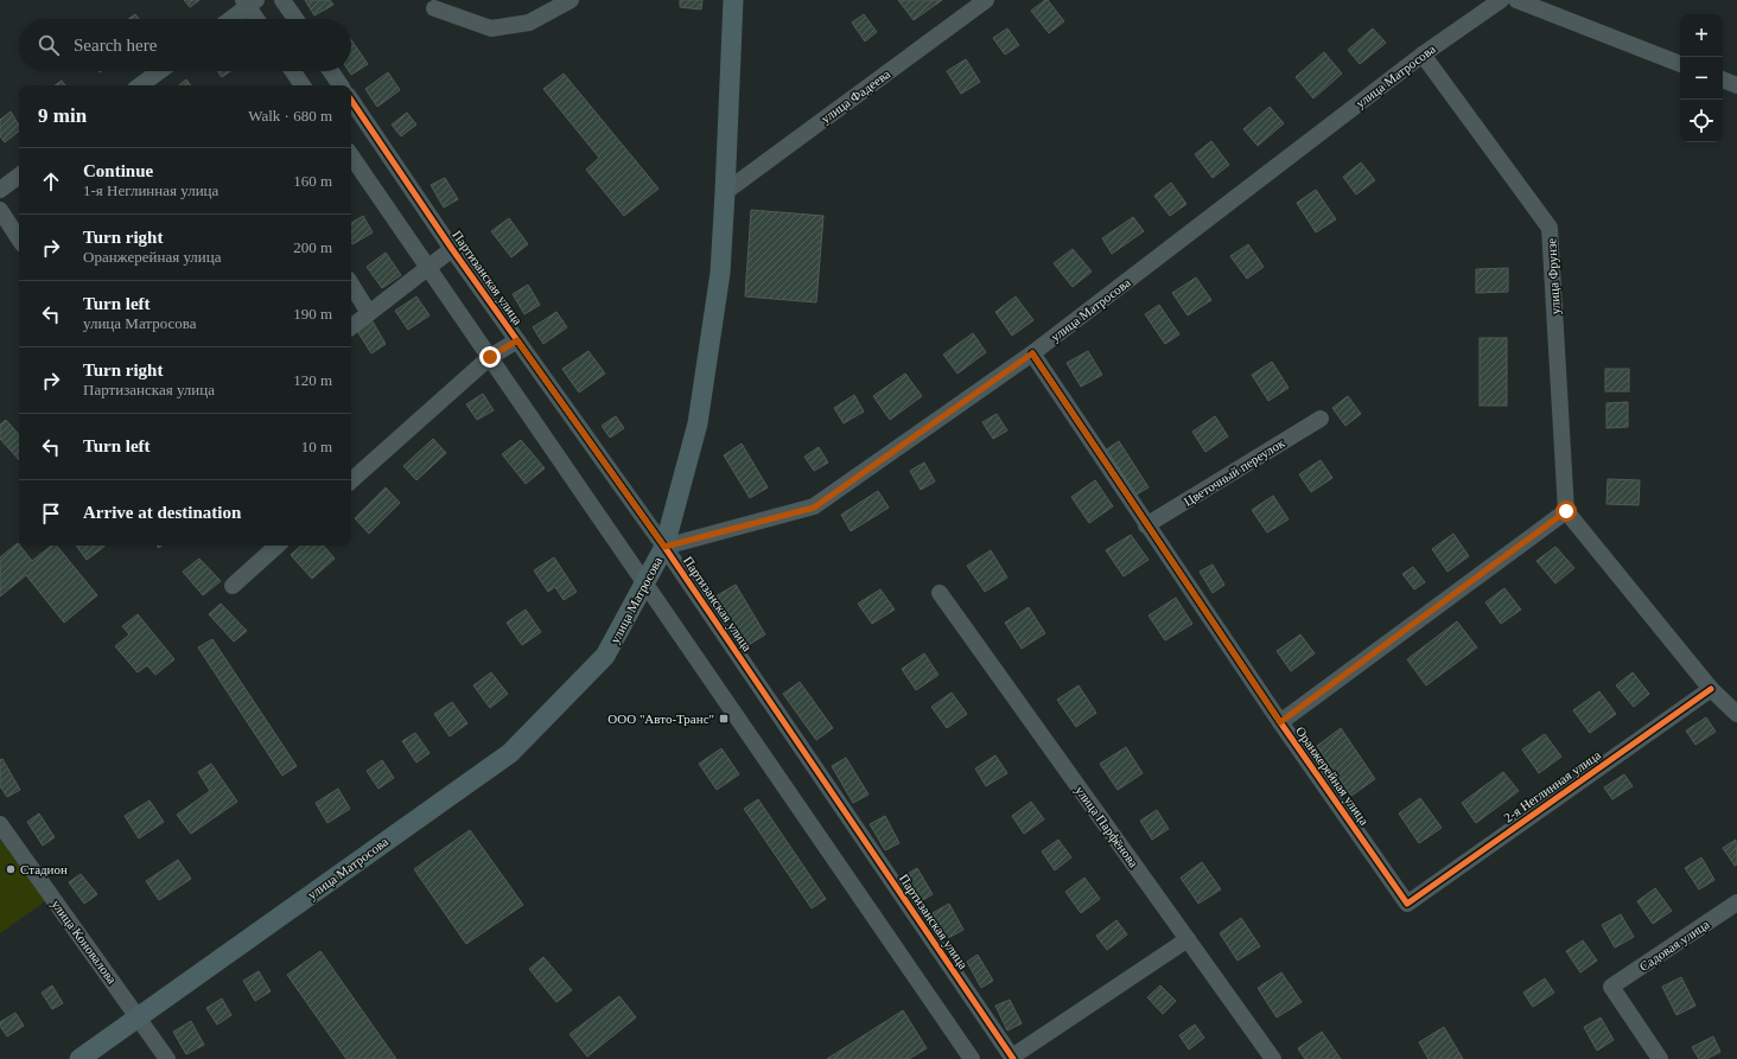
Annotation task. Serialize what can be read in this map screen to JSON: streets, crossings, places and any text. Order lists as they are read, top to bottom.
{
  "streets": {
    "main road": ["улица Матросова"],
    "street": [
      "улица Фадеева",
      "улица Фрунзе",
      "Партизанская улица",
      "Цветочный переулок",
      "Оранжерейная улица",
      "2-я Неглинная улица",
      "улица Парфёнова",
      "улица Коновалова",
      "Садовая улица"
    ]
  },
  "crossings": [
    ["улица Матросова", "улица Фрунзе"],
    ["улица Матросова", "Партизанская улица"],
    ["улица Матросова", "Оранжерейная улица"],
    ["улица Матросова", "улица Коновалова"],
    ["Цветочный переулок", "Оранжерейная улица"],
    ["Оранжерейная улица", "2-я Неглинная улица"]
  ],
  "places": {
    "transit": ["ООО \"Авто-Транс\""],
    "other": ["Стадион"]
  },
  "page": {
    "map_buttons": ["+", "−"],
    "search": "Search here",
    "heading": ["9 min", "Walk · 680 m"],
    "list": [
      ["Continue", "1-я Неглинная улица", "160 m"],
      ["Turn right", "Оранжерейная улица", "200 m"],
      ["Turn left", "улица Матросова", "190 m"],
      ["Turn right", "Партизанская улица", "120 m"],
      ["Turn left", "10 m"],
      "Arrive at destination"
    ]
  }
}
